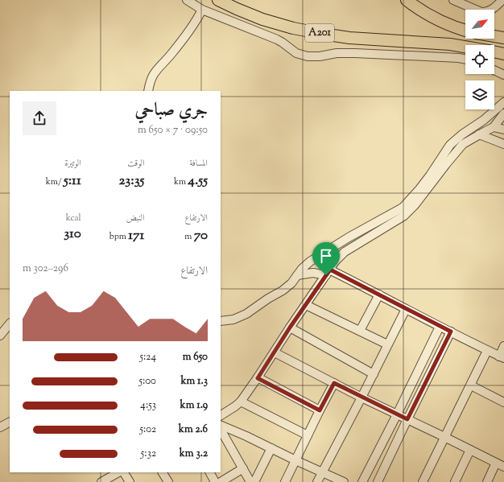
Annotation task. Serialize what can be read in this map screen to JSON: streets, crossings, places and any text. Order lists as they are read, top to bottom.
{
  "streets": {
    "highway": ["A201"]
  },
  "north": "top right",
  "page": {
    "heading": ["جري صباحي", "09:50 · 7 × 650 m"],
    "stats": [
      ["المسافة", "4.55 km"],
      ["الوقت", "23:35"],
      ["الوتيرة", "5:11 /km"],
      ["الارتفاع", "70 m"],
      ["النبض", "171 bpm"],
      ["kcal", "310"]
    ],
    "chart": ["الارتفاع", "296–302 m"],
    "list": [
      {
        "name": "650 m",
        "note": "5:24"
      },
      {
        "name": "1.3 km",
        "note": "5:00"
      },
      {
        "name": "1.9 km",
        "note": "4:53"
      },
      {
        "name": "2.6 km",
        "note": "5:02"
      },
      {
        "name": "3.2 km",
        "note": "5:32"
      }
    ]
  }
}
